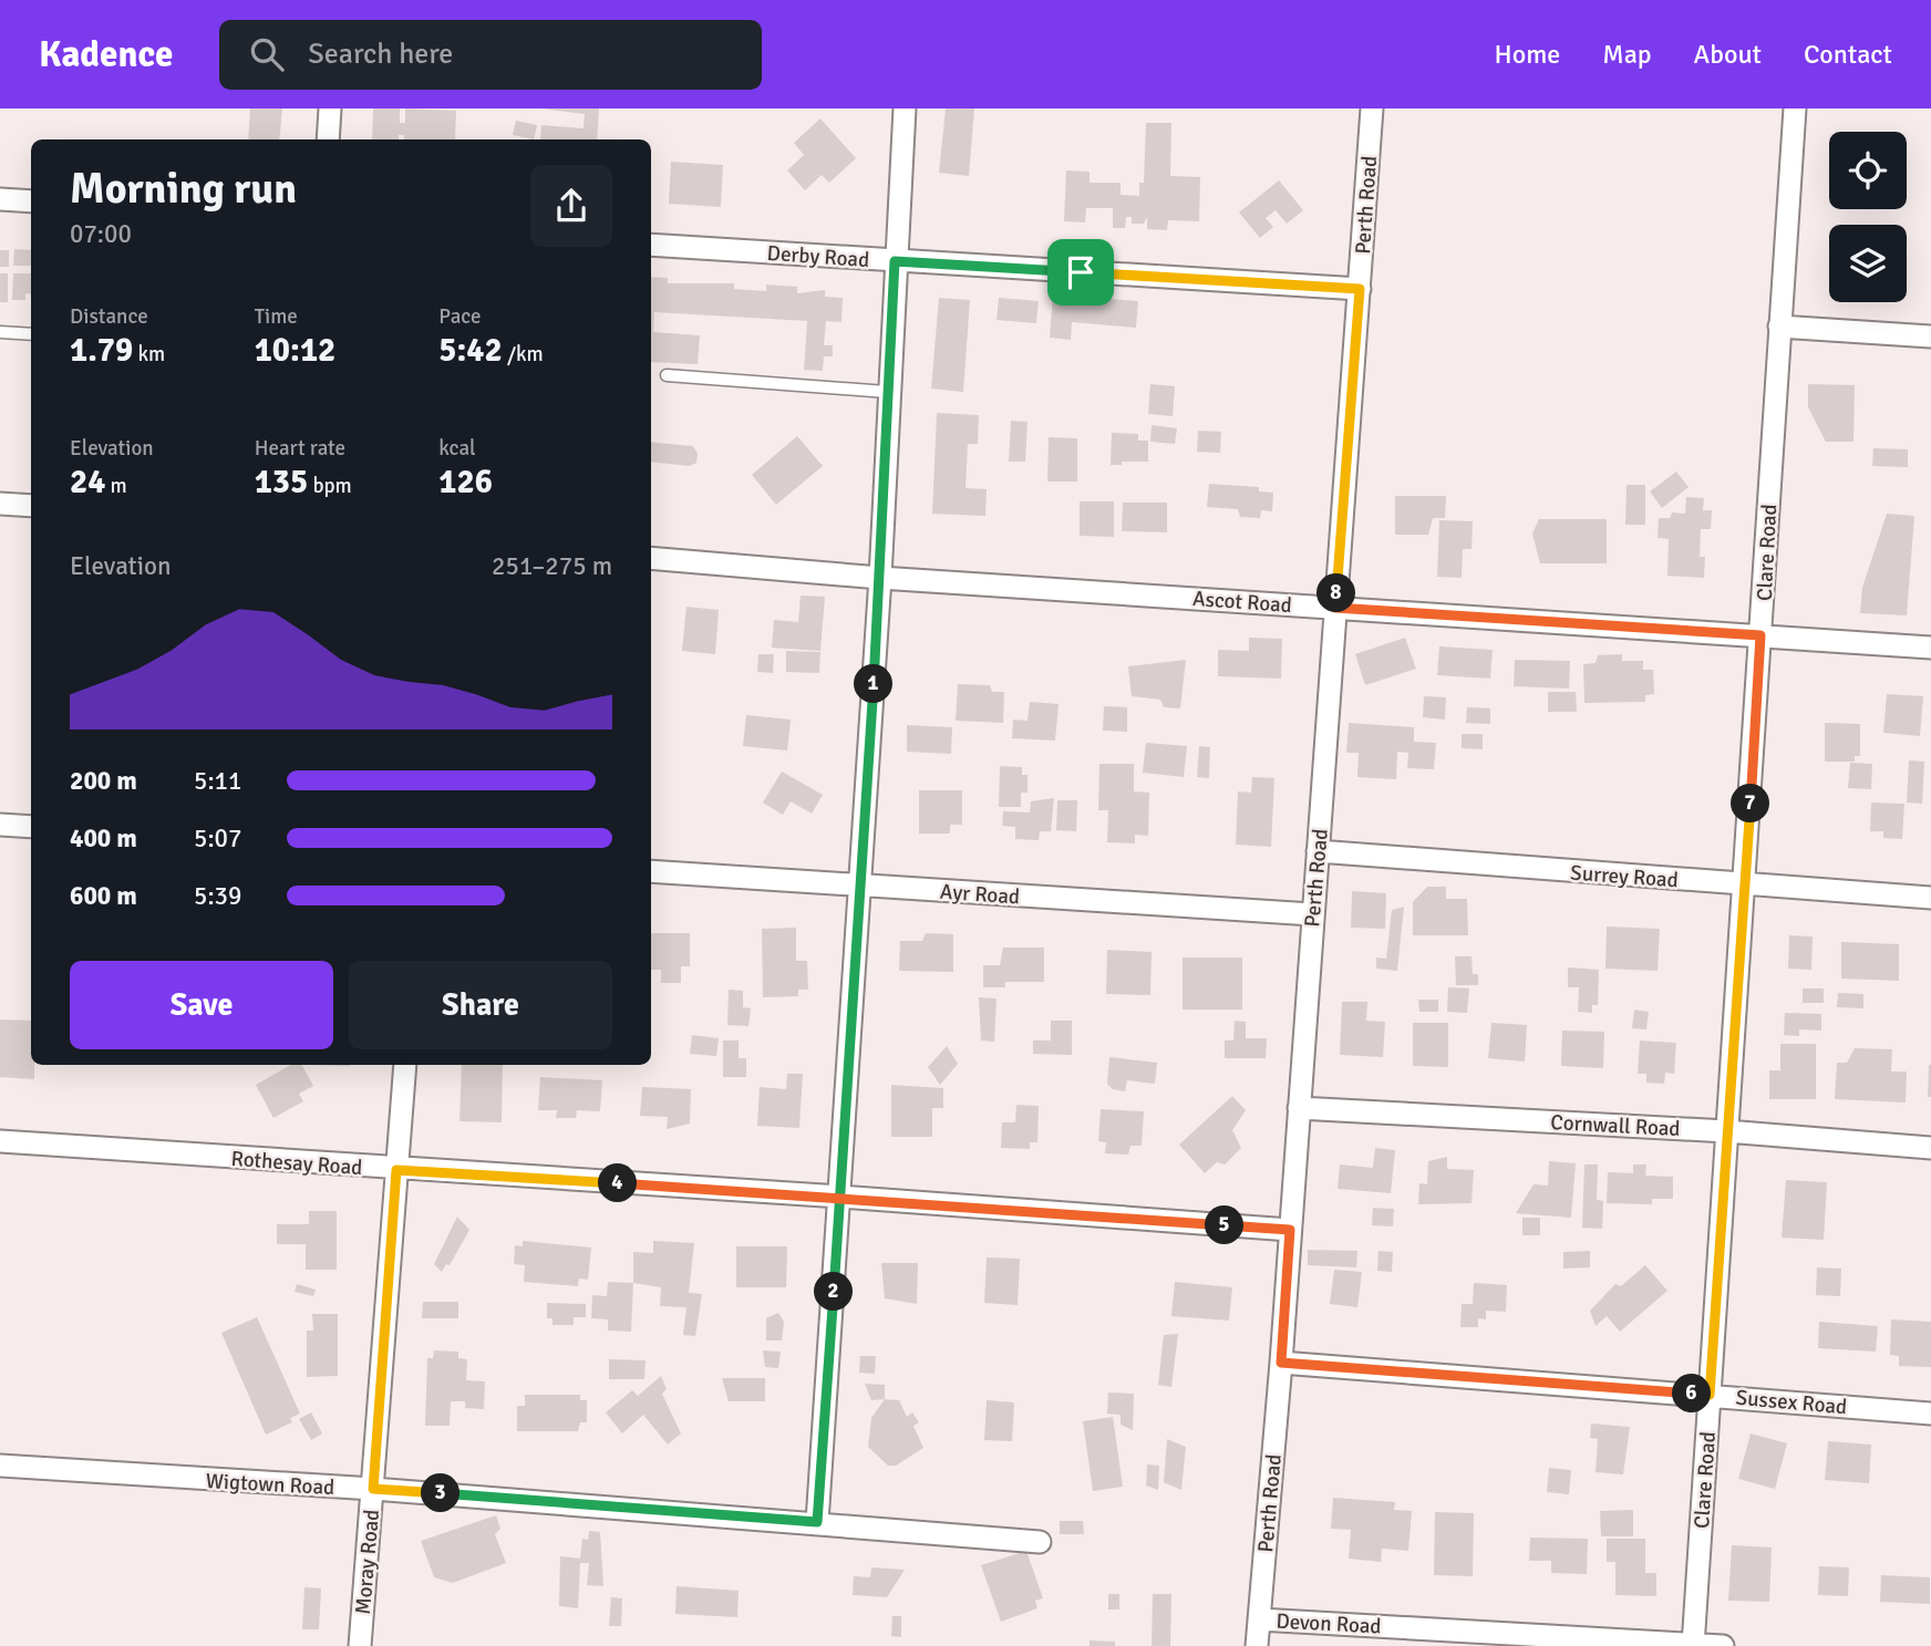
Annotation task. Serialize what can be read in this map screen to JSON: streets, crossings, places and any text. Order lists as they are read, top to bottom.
{
  "streets": {
    "street": [
      "Perth Road",
      "Derby Road",
      "Clare Road",
      "Ascot Road",
      "Surrey Road",
      "Ayr Road",
      "Cornwall Road",
      "Rothesay Road",
      "Sussex Road",
      "Wigtown Road",
      "Moray Road",
      "Devon Road"
    ]
  },
  "crossings": [
    ["Perth Road", "Derby Road"],
    ["Perth Road", "Ascot Road"],
    ["Perth Road", "Surrey Road"],
    ["Perth Road", "Ayr Road"],
    ["Perth Road", "Cornwall Road"],
    ["Perth Road", "Rothesay Road"],
    ["Perth Road", "Sussex Road"],
    ["Perth Road", "Devon Road"],
    ["Clare Road", "Ascot Road"],
    ["Clare Road", "Surrey Road"],
    ["Clare Road", "Cornwall Road"],
    ["Clare Road", "Sussex Road"],
    ["Clare Road", "Devon Road"],
    ["Rothesay Road", "Moray Road"],
    ["Wigtown Road", "Moray Road"]
  ],
  "page": {
    "header": "Kadence",
    "search": "Search here",
    "nav": [
      "Home",
      "Map",
      "About",
      "Contact"
    ],
    "heading": ["Morning run", "07:00"],
    "stats": [
      ["Distance", "1.79 km"],
      ["Time", "10:12"],
      ["Pace", "5:42 /km"],
      ["Elevation", "24 m"],
      ["Heart rate", "135 bpm"],
      ["kcal", "126"]
    ],
    "chart": ["Elevation", "251–275 m"],
    "pins": [
      "8",
      "1",
      "7",
      "4",
      "5",
      "2",
      "6",
      "3"
    ],
    "list": [
      {
        "name": "200 m",
        "note": "5:11"
      },
      {
        "name": "400 m",
        "note": "5:07"
      },
      {
        "name": "600 m",
        "note": "5:39"
      }
    ],
    "buttons": ["Save", "Share"]
  }
}
